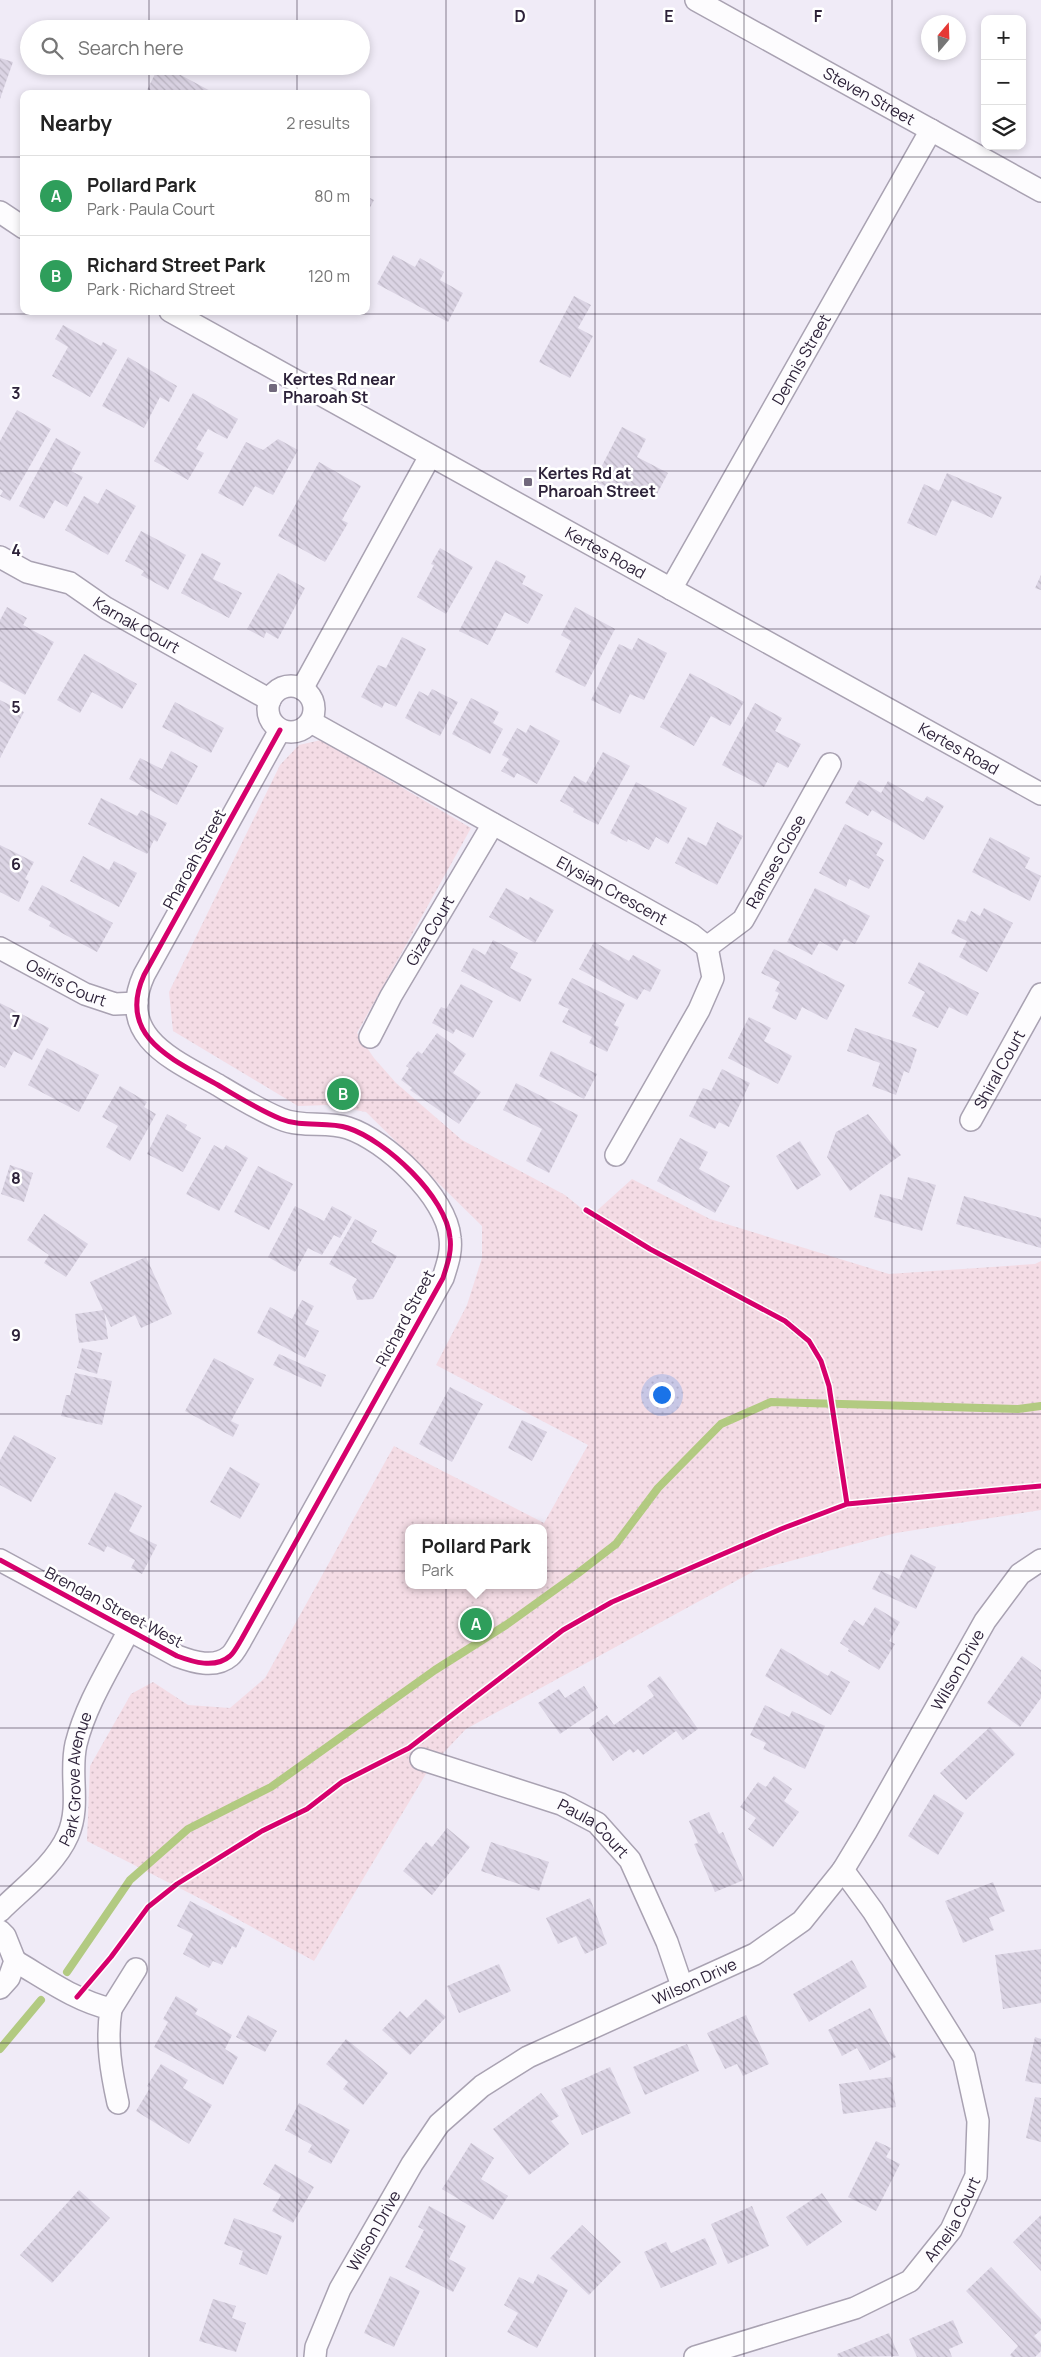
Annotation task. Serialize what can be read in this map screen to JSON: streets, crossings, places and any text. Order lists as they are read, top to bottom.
{
  "streets": {
    "street": [
      "Steven Street",
      "Dennis Street",
      "Kertes Road",
      "Karnak Court",
      "Pharoah Street",
      "Ramses Close",
      "Elysian Crescent",
      "Giza Court",
      "Osiris Court",
      "Shiral Court",
      "Richard Street",
      "Brendan Street West",
      "Wilson Drive",
      "Park Grove Avenue",
      "Paula Court",
      "Amelia Court"
    ]
  },
  "crossings": [
    ["Steven Street", "Dennis Street"],
    ["Dennis Street", "Kertes Road"],
    ["Karnak Court", "Pharoah Street"],
    ["Karnak Court", "Elysian Crescent"],
    ["Pharoah Street", "Elysian Crescent"],
    ["Pharoah Street", "Osiris Court"],
    ["Pharoah Street", "Richard Street"],
    ["Ramses Close", "Elysian Crescent"],
    ["Elysian Crescent", "Giza Court"],
    ["Osiris Court", "Richard Street"],
    ["Richard Street", "Brendan Street West"],
    ["Brendan Street West", "Park Grove Avenue"],
    ["Wilson Drive", "Paula Court"],
    ["Wilson Drive", "Amelia Court"]
  ],
  "places": {
    "transit": ["Kertes Rd near Pharoah St", "Kertes Rd at Pharoah Street"]
  },
  "north": "top",
  "page": {
    "map_buttons": ["+", "−"],
    "search": "Search here",
    "heading": ["Nearby", "2 results"],
    "list": [
      {
        "mark": "A",
        "name": "Pollard Park",
        "note": "Park · Paula Court",
        "value": "80 m"
      },
      {
        "mark": "B",
        "name": "Richard Street Park",
        "note": "Park · Richard Street",
        "value": "120 m"
      }
    ],
    "pins": ["B", "A"],
    "popup": ["Pollard Park", "Park"]
  },
  "grid": {
    "columns": ["D", "E", "F"],
    "rows": [
      "3",
      "4",
      "5",
      "6",
      "7",
      "8",
      "9"
    ]
  }
}
